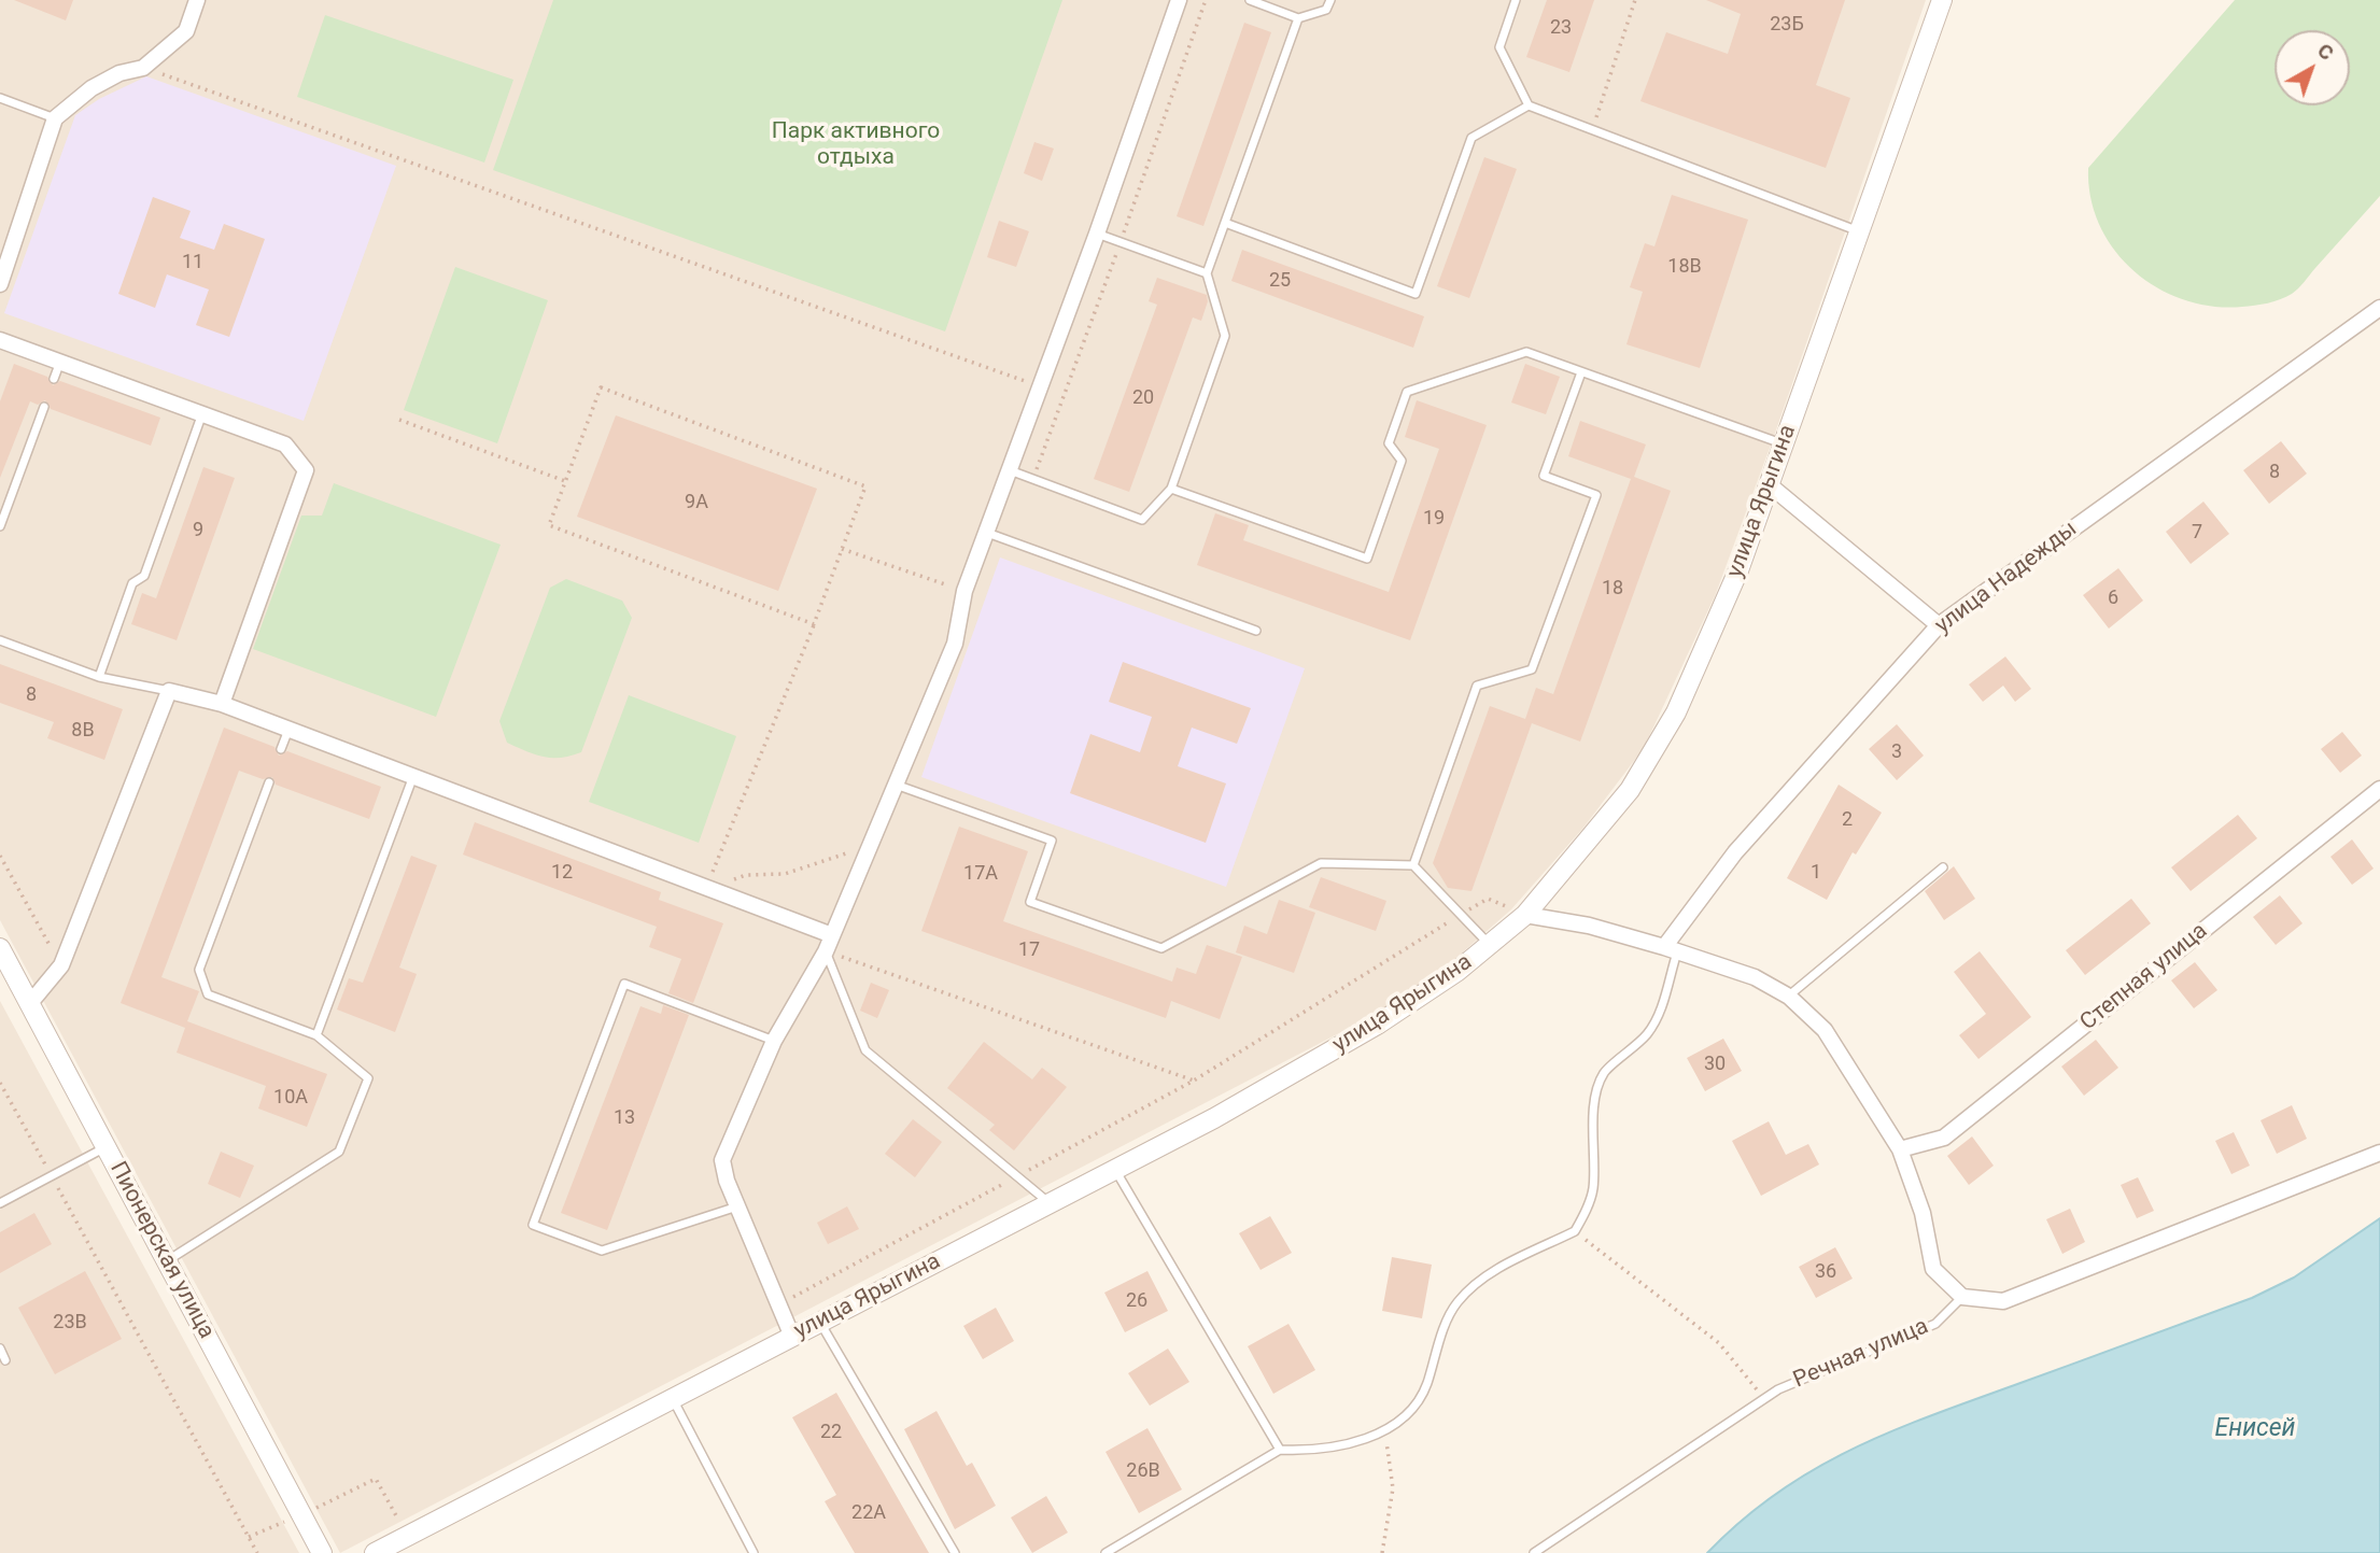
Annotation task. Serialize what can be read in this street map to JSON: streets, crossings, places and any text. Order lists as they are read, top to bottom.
{
  "streets": {
    "street": [
      "улица Ярыгина",
      "улица Надежды",
      "Степная улица",
      "Пионерская улица"
    ],
    "lane": ["Речная улица"]
  },
  "water": ["Енисей"],
  "parks": ["Парк активного отдыха"],
  "house_numbers": [
    "23Б",
    "23",
    "11",
    "18В",
    "25",
    "20",
    "8",
    "9А",
    "19",
    "9",
    "7",
    "18",
    "6",
    "8",
    "8В",
    "3",
    "2",
    "12",
    "1",
    "17А",
    "17",
    "30",
    "10А",
    "13",
    "36",
    "26",
    "23В",
    "22",
    "26В",
    "22А"
  ],
  "north": "top right"
}
